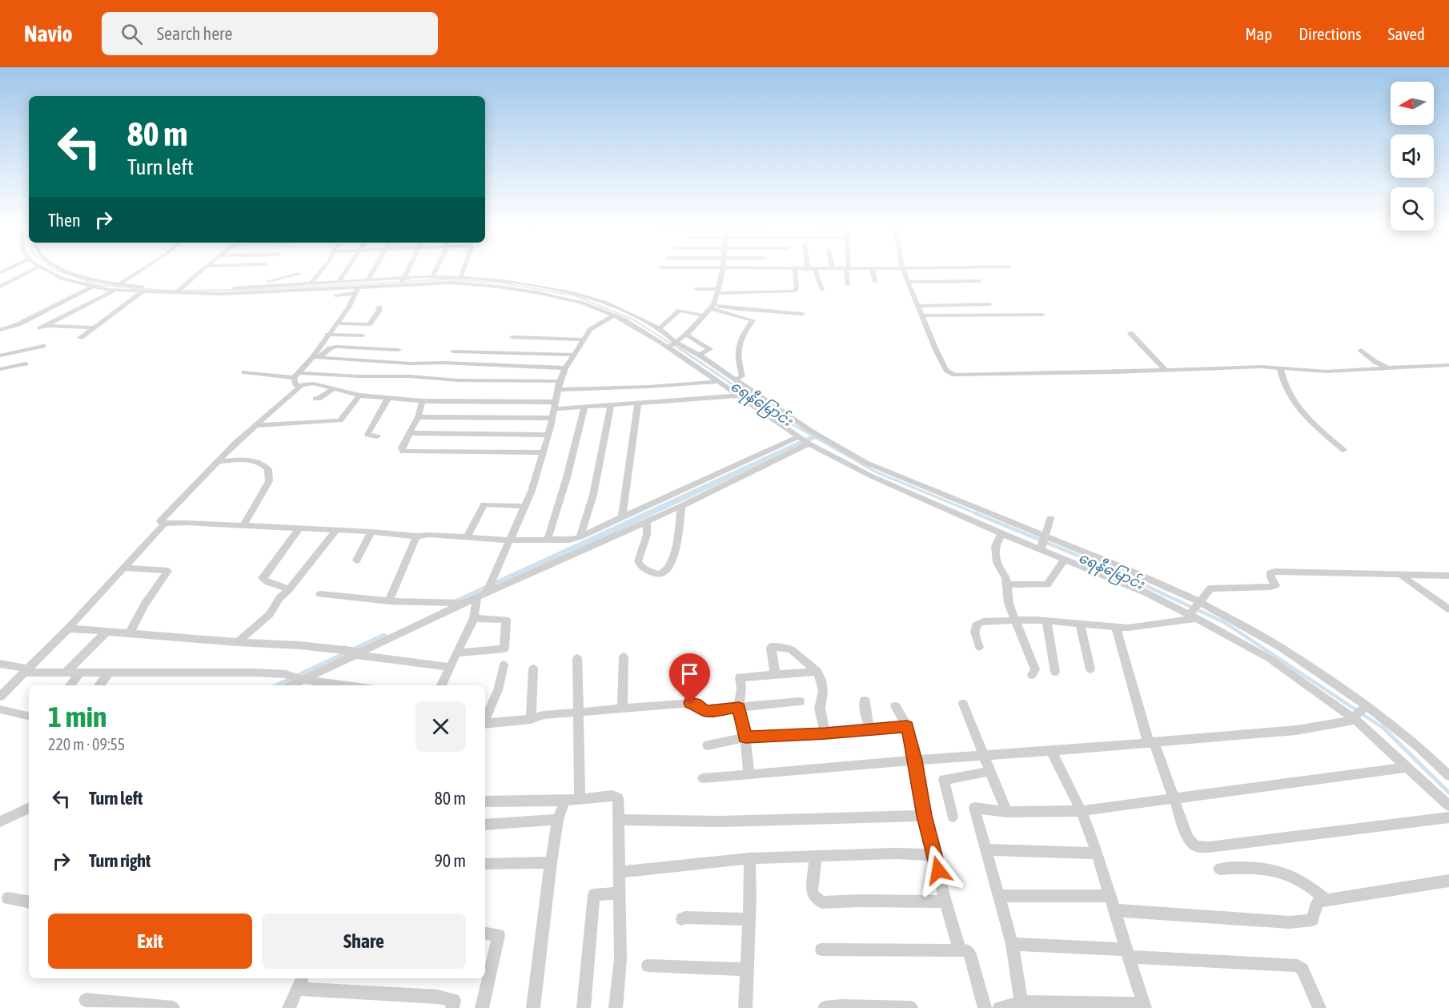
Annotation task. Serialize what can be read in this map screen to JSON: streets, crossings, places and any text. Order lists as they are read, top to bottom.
{
  "water": ["ရေနီမြောင်း"],
  "north": "left",
  "page": {
    "header": "Navio",
    "search": "Search here",
    "nav": ["Map", "Directions", "Saved"],
    "turn": ["80 m", "Turn left"],
    "then": "Then",
    "heading": ["1 min", "220 m · 09:55"],
    "list": [
      {
        "name": "Turn left",
        "value": "80 m"
      },
      {
        "name": "Turn right",
        "value": "90 m"
      }
    ],
    "buttons": ["Exit", "Share"]
  }
}
